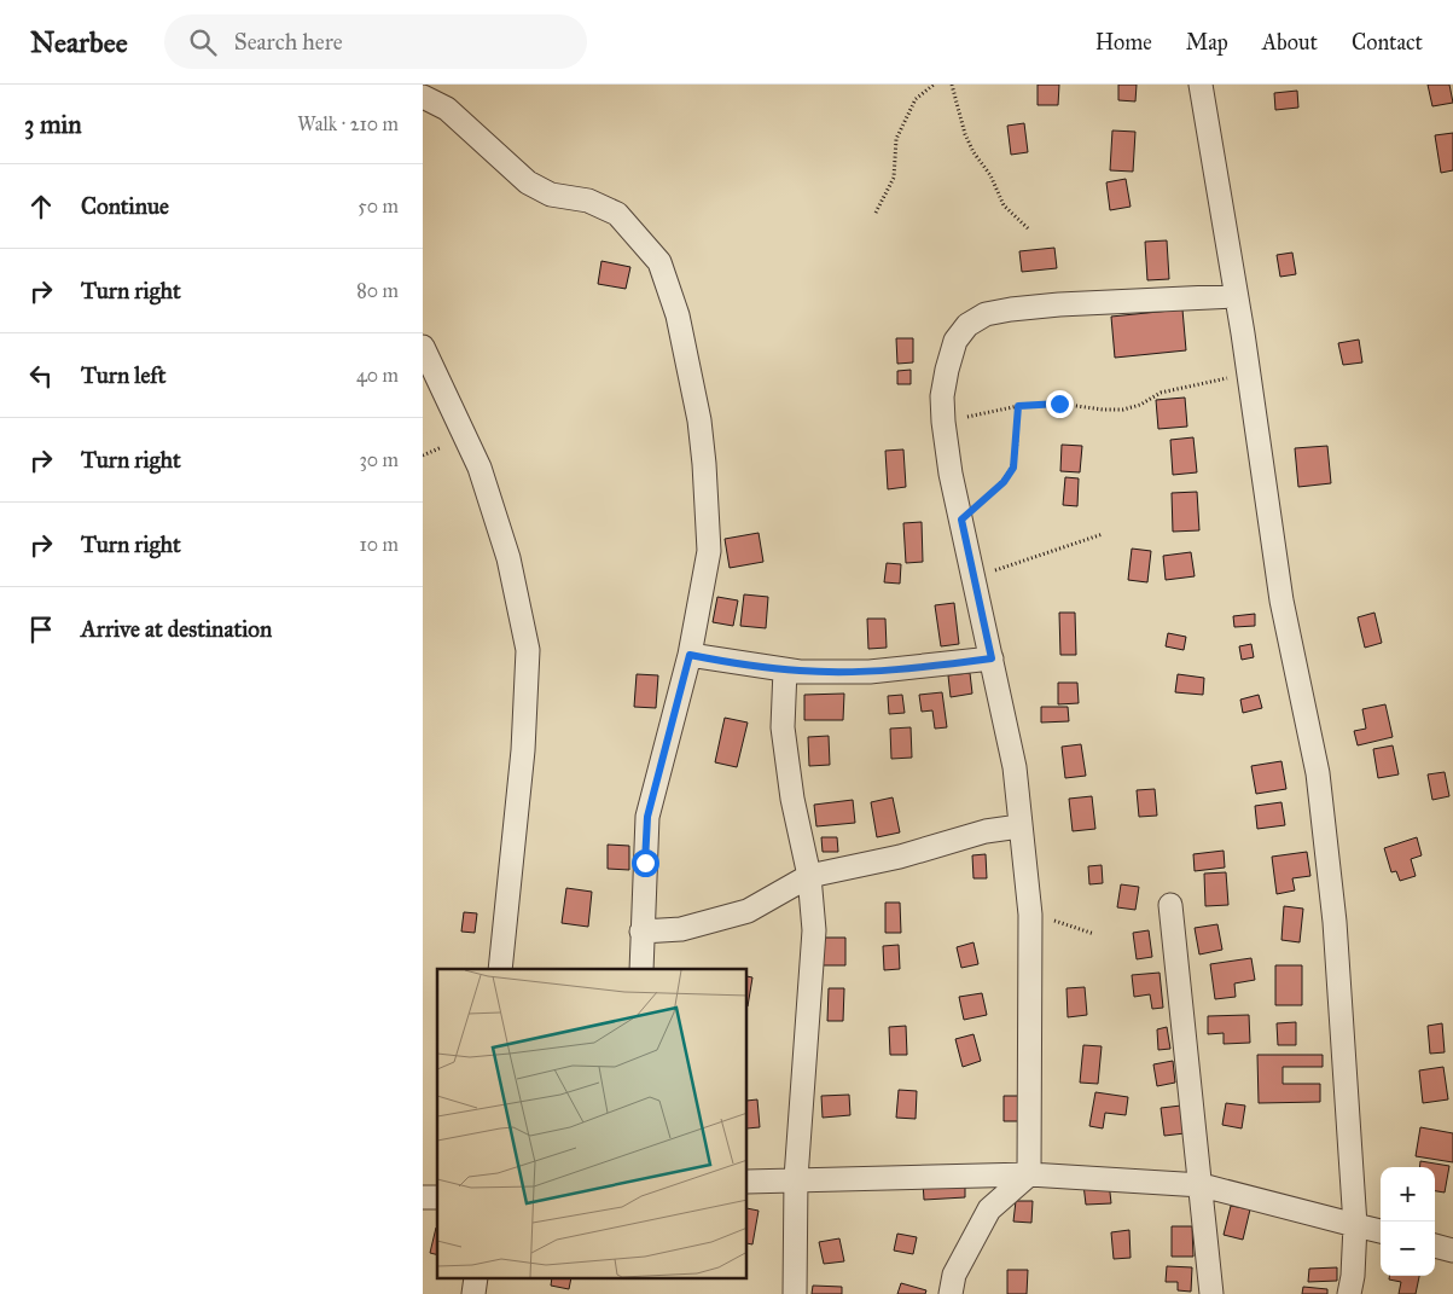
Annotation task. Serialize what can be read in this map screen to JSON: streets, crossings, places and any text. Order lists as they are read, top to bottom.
{
  "page": {
    "header": "Nearbee",
    "search": "Search here",
    "nav": [
      "Home",
      "Map",
      "About",
      "Contact"
    ],
    "heading": ["3 min", "Walk · 210 m"],
    "list": [
      ["Continue", "50 m"],
      ["Turn right", "80 m"],
      ["Turn left", "40 m"],
      ["Turn right", "30 m"],
      ["Turn right", "10 m"],
      "Arrive at destination"
    ],
    "map_buttons": ["+", "−"]
  }
}
